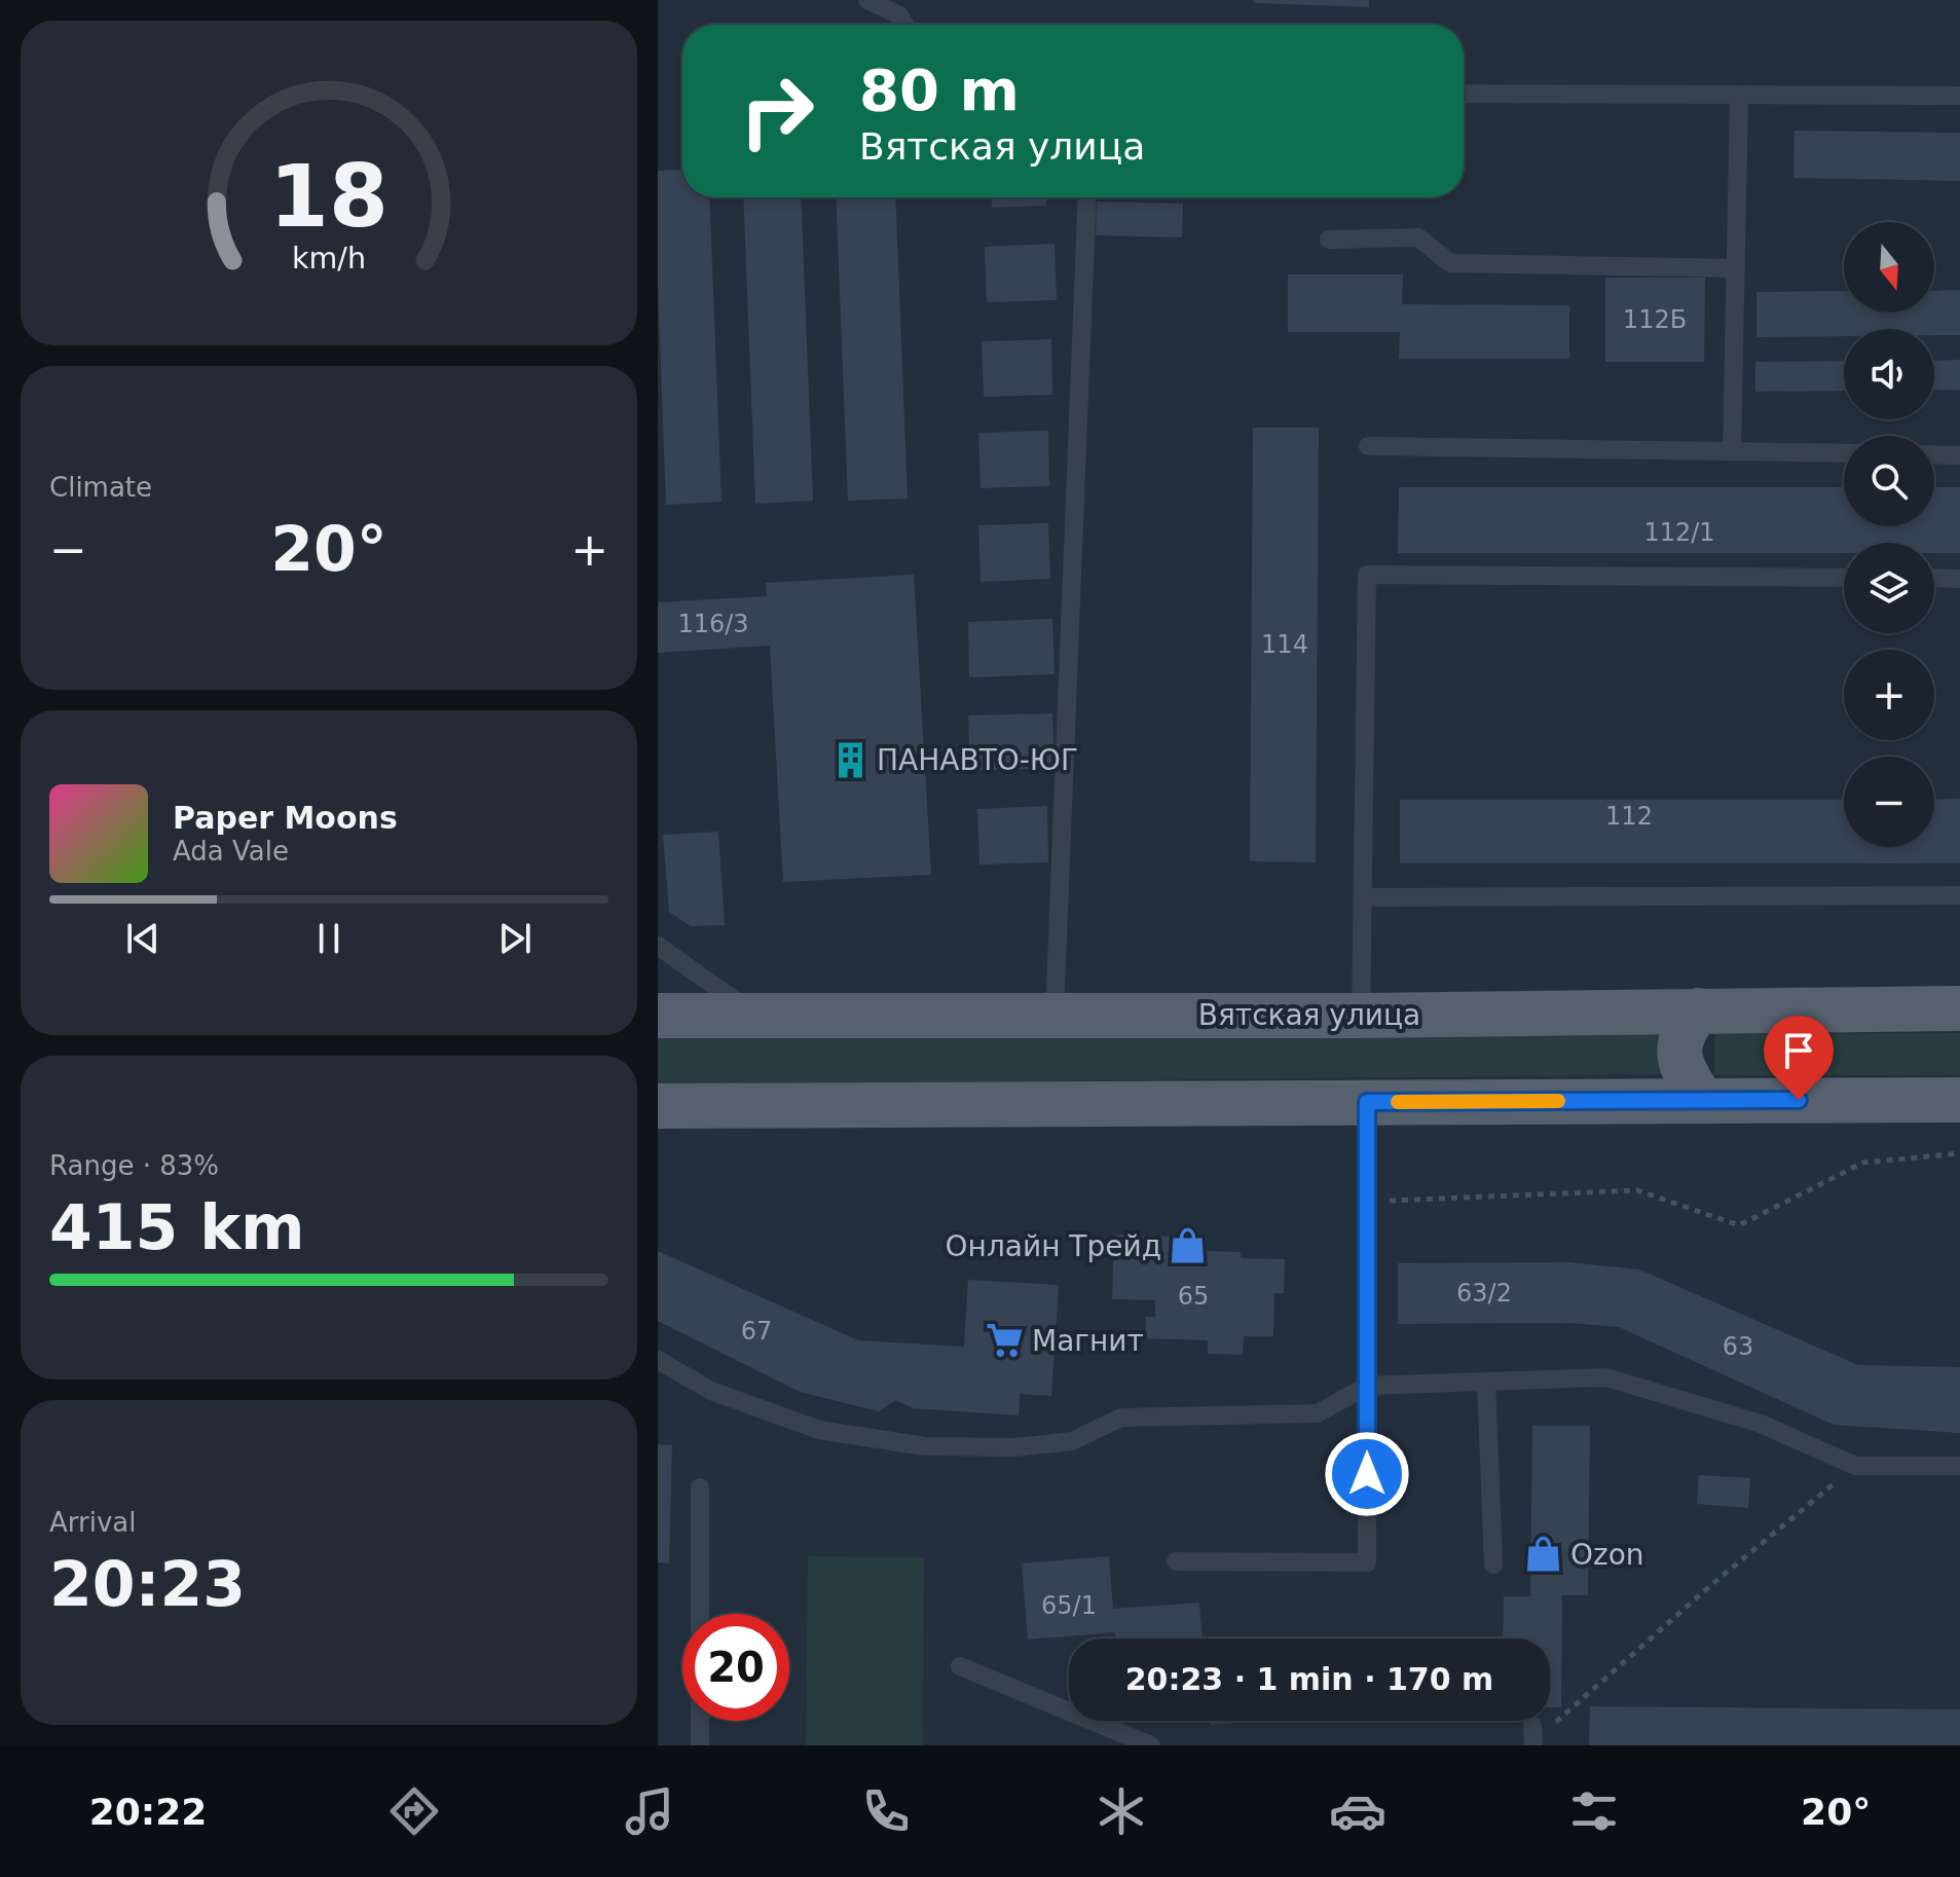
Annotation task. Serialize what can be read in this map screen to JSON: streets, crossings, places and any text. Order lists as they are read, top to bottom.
{
  "streets": {
    "main road": ["Вятская улица"]
  },
  "places": {
    "building": ["ПАНАВТО-ЮГ"],
    "shop": ["Онлайн Трейд", "Ozon"],
    "supermarket": ["Магнит"]
  },
  "house_numbers": [
    "112Б",
    "112/1",
    "116/3",
    "114",
    "112",
    "63/2",
    "65",
    "67",
    "63",
    "65/1"
  ],
  "north": "bottom",
  "page": {
    "turn": ["80 m", "Вятская улица"],
    "map_buttons": ["+", "−"],
    "tile": [
      "Climate",
      ["Range · 83%", "415 km"],
      ["Arrival", "20:23"]
    ],
    "heat": ["−", "20°", "+"],
    "song": ["Paper Moons", "Ada Vale"],
    "limit": "20",
    "trip": "20:23 · 1 min · 170 m",
    "tabs": ["20:22", "20°"],
    "gauge": ["18", "km/h"]
  }
}
